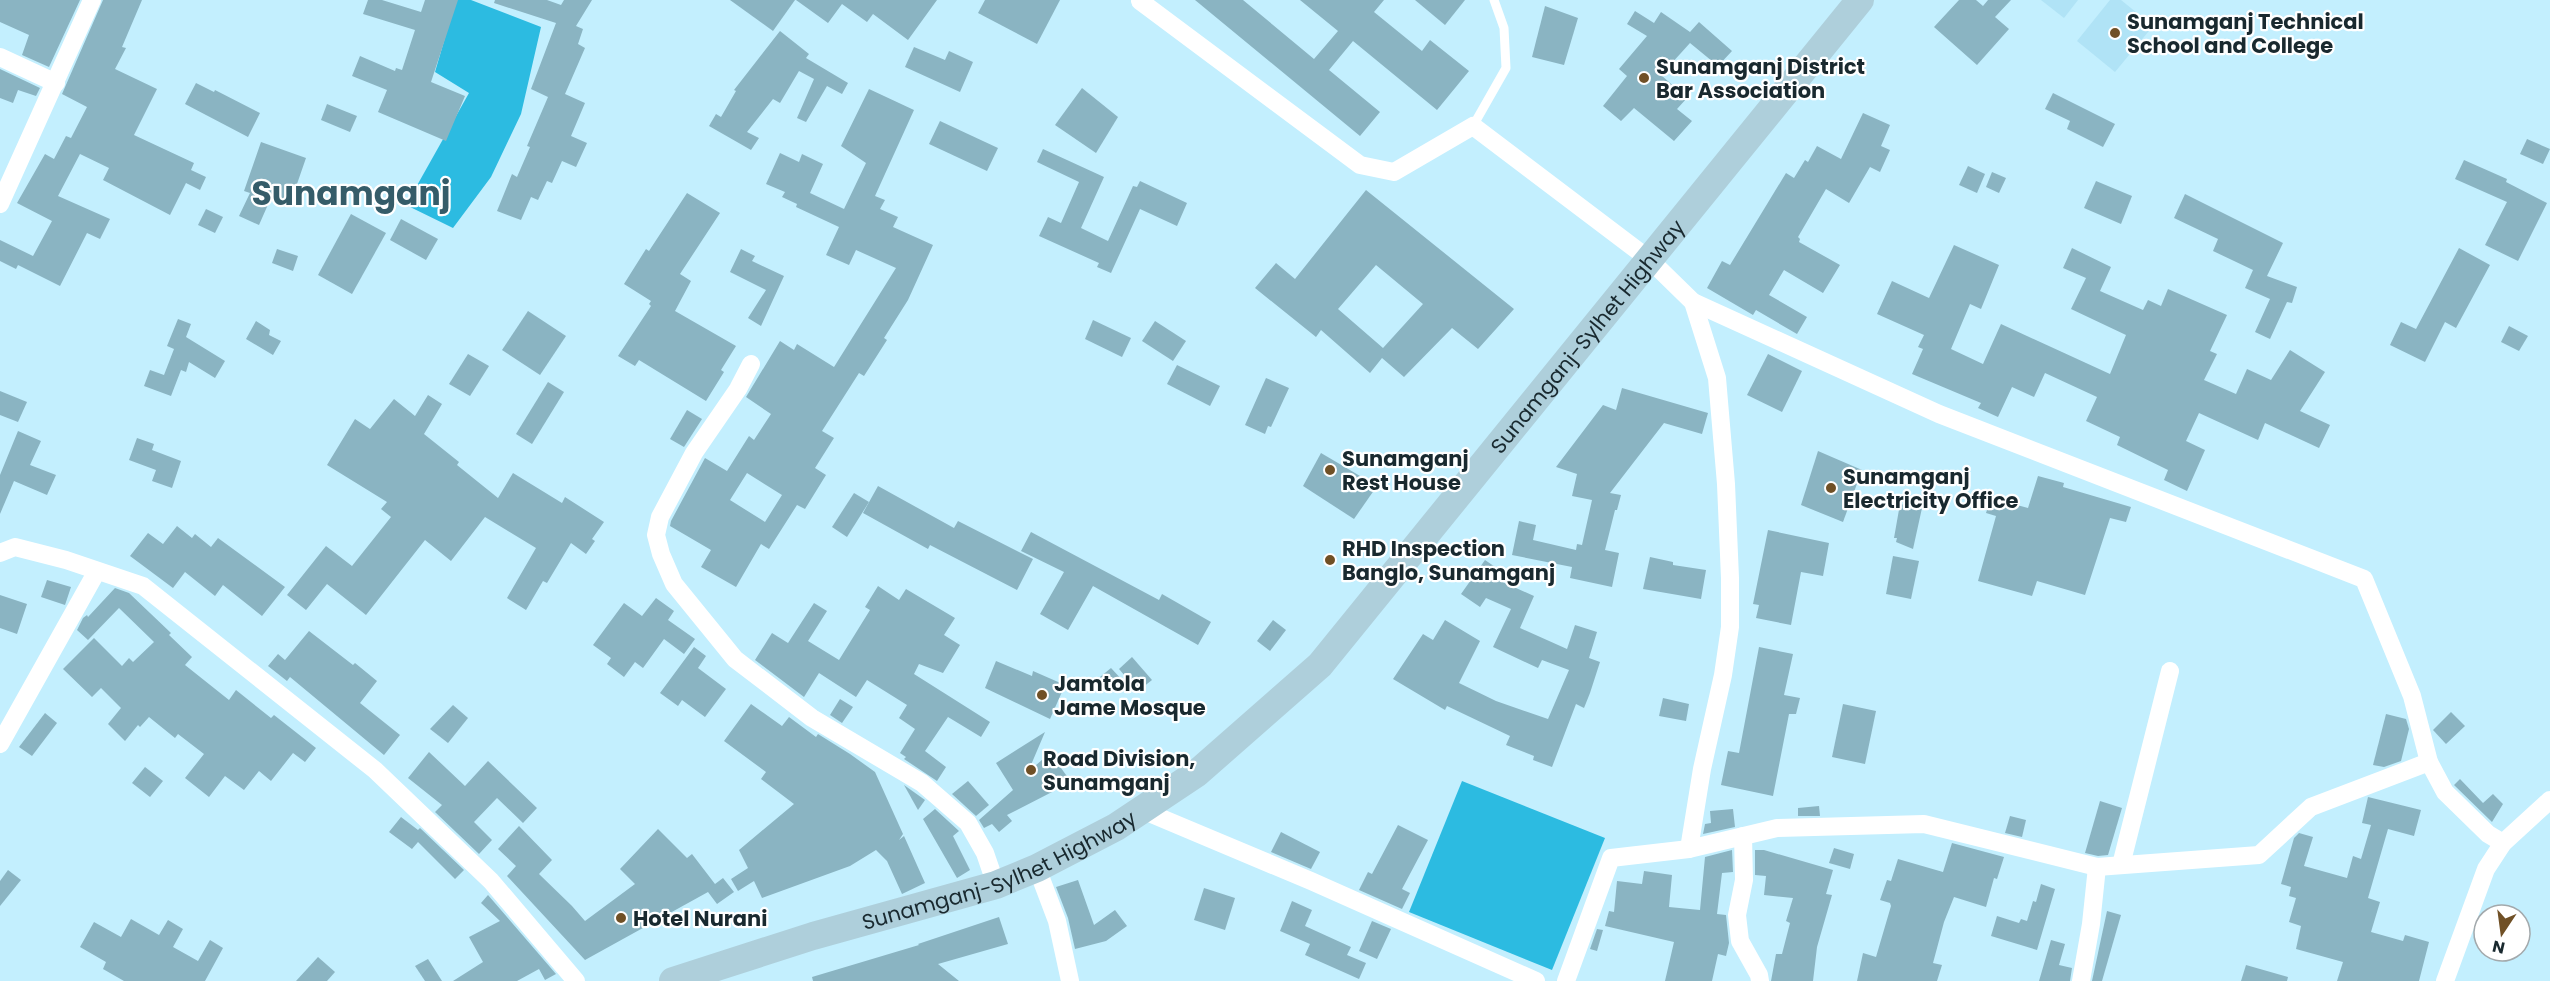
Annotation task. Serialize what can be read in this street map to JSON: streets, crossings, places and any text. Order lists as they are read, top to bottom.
{
  "streets": {
    "main road": ["Sunamganj-Sylhet Highway"]
  },
  "districts": ["Sunamganj"],
  "places": [
    "Sunamganj Technical School and College",
    "Sunamganj District Bar Association",
    "Sunamganj Rest House",
    "Sunamganj Electricity Office",
    "RHD Inspection Banglo, Sunamganj",
    "Jamtola Jame Mosque",
    "Road Division, Sunamganj",
    "Hotel Nurani"
  ],
  "north": "bottom"
}
